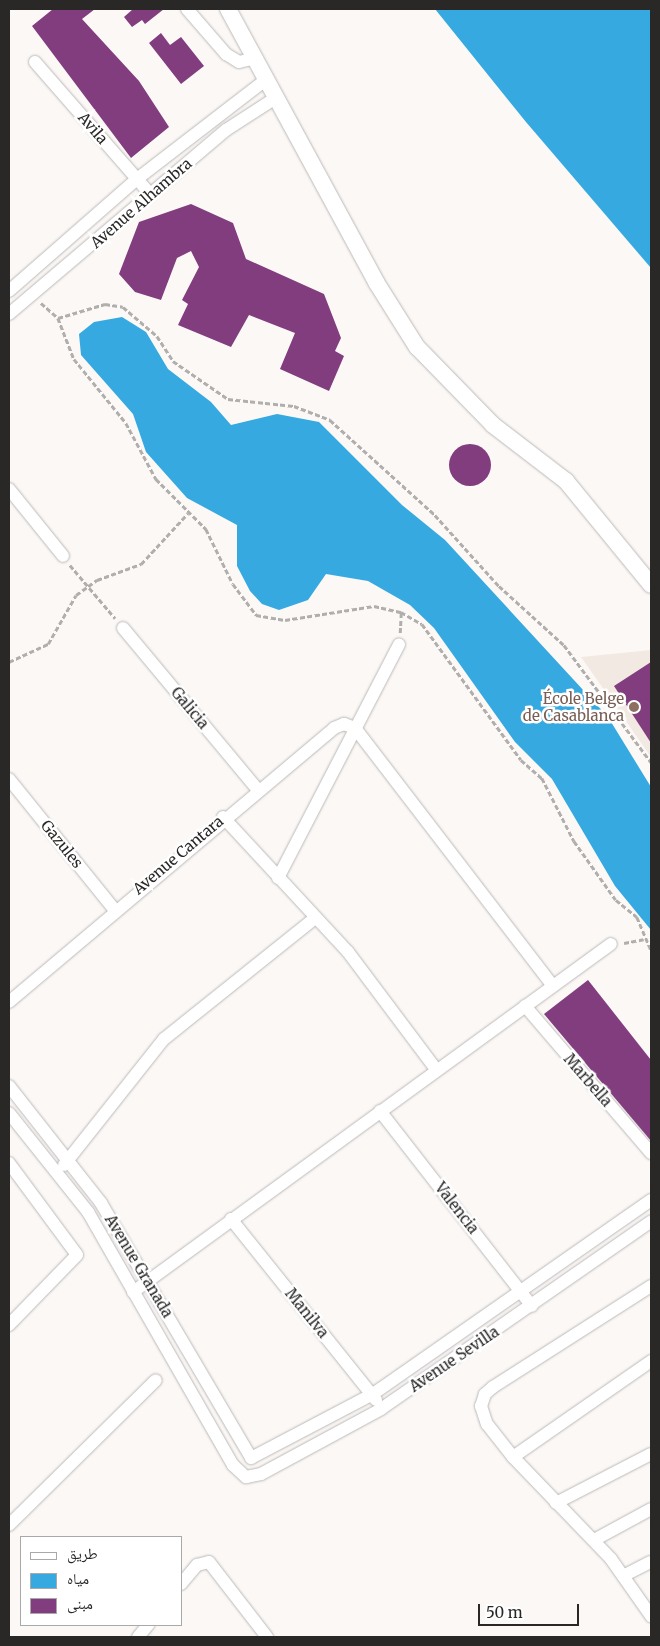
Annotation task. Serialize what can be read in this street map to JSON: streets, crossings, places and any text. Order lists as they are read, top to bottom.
{
  "streets": {
    "street": [
      "Avila",
      "Avenue Alhambra",
      "Galicia",
      "Gazules",
      "Avenue Cantara",
      "Marbella",
      "Valencia",
      "Avenue Granada",
      "Manilva",
      "Avenue Sevilla"
    ]
  },
  "crossings": [
    ["Avila", "Avenue Alhambra"],
    ["Galicia", "Avenue Cantara"],
    ["Gazules", "Avenue Cantara"],
    ["Valencia", "Avenue Sevilla"],
    ["Avenue Granada", "Avenue Sevilla"],
    ["Manilva", "Avenue Sevilla"]
  ],
  "places": ["École Belge de Casablanca"],
  "legend": ["طريق", "مياه", "مبنى"],
  "scale_bar": "50 m"
}
